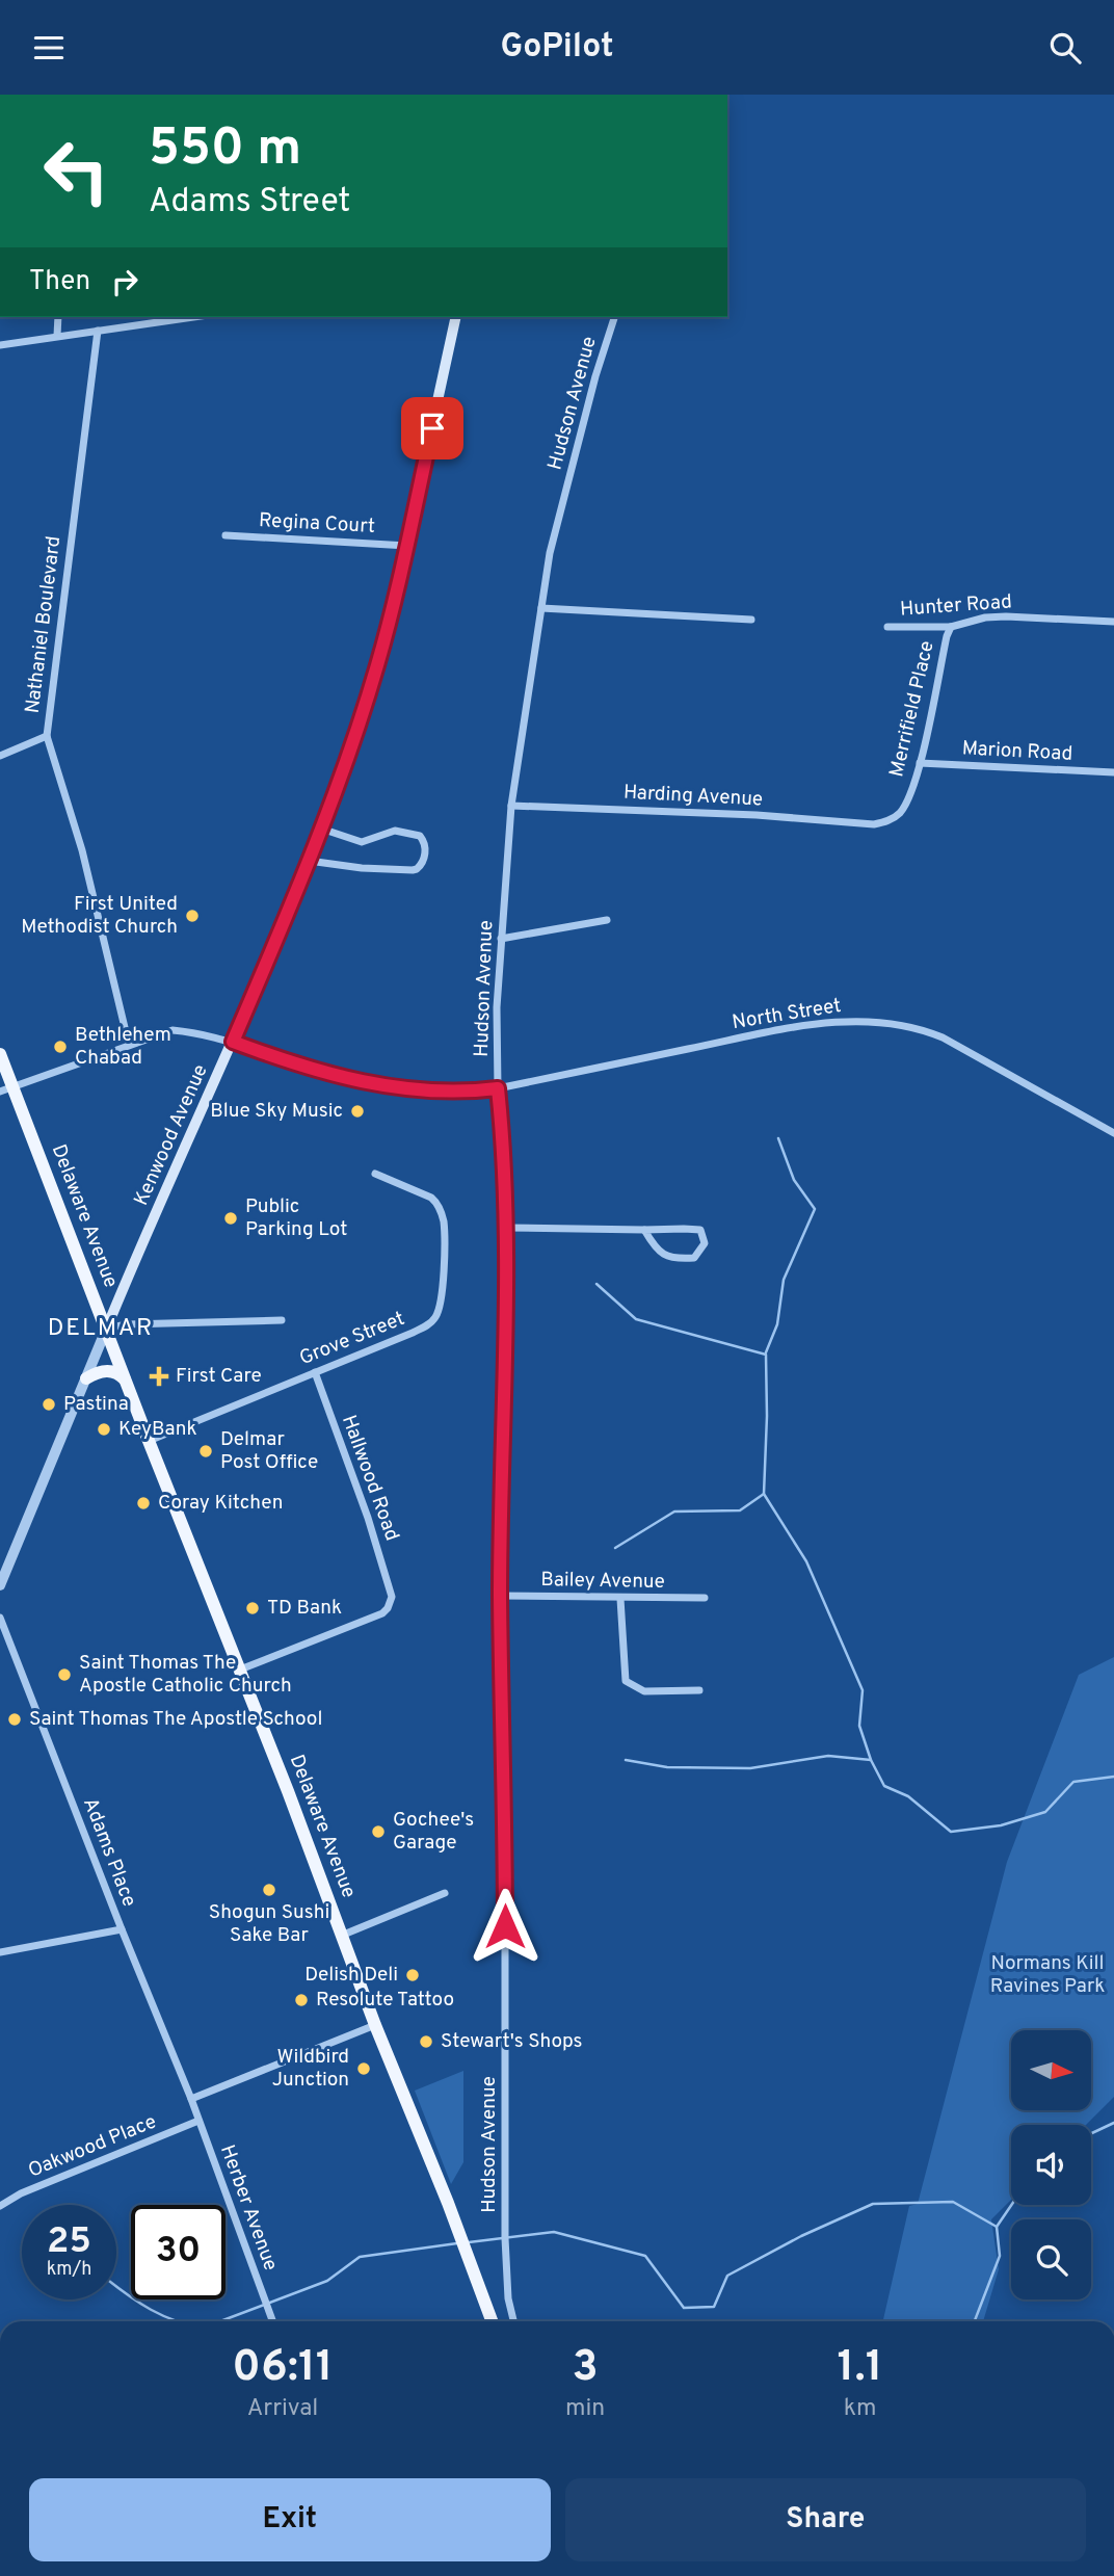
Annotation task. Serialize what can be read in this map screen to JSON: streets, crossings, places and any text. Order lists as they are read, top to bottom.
{
  "streets": {
    "main road": ["Kenwood Avenue", "Delaware Avenue"],
    "street": [
      "Hudson Avenue",
      "Regina Court",
      "Hunter Road",
      "Nathaniel Boulevard",
      "Merrifield Place",
      "Marion Road",
      "Harding Avenue",
      "North Street",
      "Grove Street",
      "Hallwood Road",
      "Bailey Avenue",
      "Adams Place",
      "Oakwood Place",
      "Herber Avenue"
    ]
  },
  "crossings": [
    ["Hudson Avenue", "Harding Avenue"],
    ["Hudson Avenue", "North Street"],
    ["Hudson Avenue", "Bailey Avenue"],
    ["Regina Court", "Kenwood Avenue"],
    ["Hunter Road", "Merrifield Place"],
    ["Nathaniel Boulevard", "North Street"],
    ["Merrifield Place", "Marion Road"],
    ["Merrifield Place", "Harding Avenue"],
    ["North Street", "Kenwood Avenue"],
    ["North Street", "Delaware Avenue"],
    ["Kenwood Avenue", "Delaware Avenue"],
    ["Delaware Avenue", "Grove Street"],
    ["Delaware Avenue", "Hallwood Road"],
    ["Grove Street", "Hallwood Road"],
    ["Adams Place", "Herber Avenue"],
    ["Oakwood Place", "Herber Avenue"]
  ],
  "districts": ["DELMAR"],
  "parks": ["Normans Kill Ravines Park"],
  "places": {
    "other": [
      "First United Methodist Church",
      "Bethlehem Chabad",
      "Blue Sky Music",
      "Public Parking Lot",
      "Pastina",
      "KeyBank",
      "Delmar Post Office",
      "Coray Kitchen",
      "TD Bank",
      "Saint Thomas The Apostle Catholic Church",
      "Saint Thomas The Apostle School",
      "Gochee's Garage",
      "Shogun Sushi Sake Bar",
      "Delish Deli",
      "Resolute Tattoo",
      "Stewart's Shops",
      "Wildbird Junction"
    ],
    "health": ["First Care"]
  },
  "north": "right",
  "page": {
    "header": "GoPilot",
    "turn": ["550 m", "Adams Street"],
    "then": "Then",
    "speed": "25 km/h",
    "limit": "30",
    "eta": [
      "06:11",
      "Arrival",
      "3",
      "min",
      "1.1",
      "km"
    ],
    "buttons": ["Exit", "Share"]
  }
}
